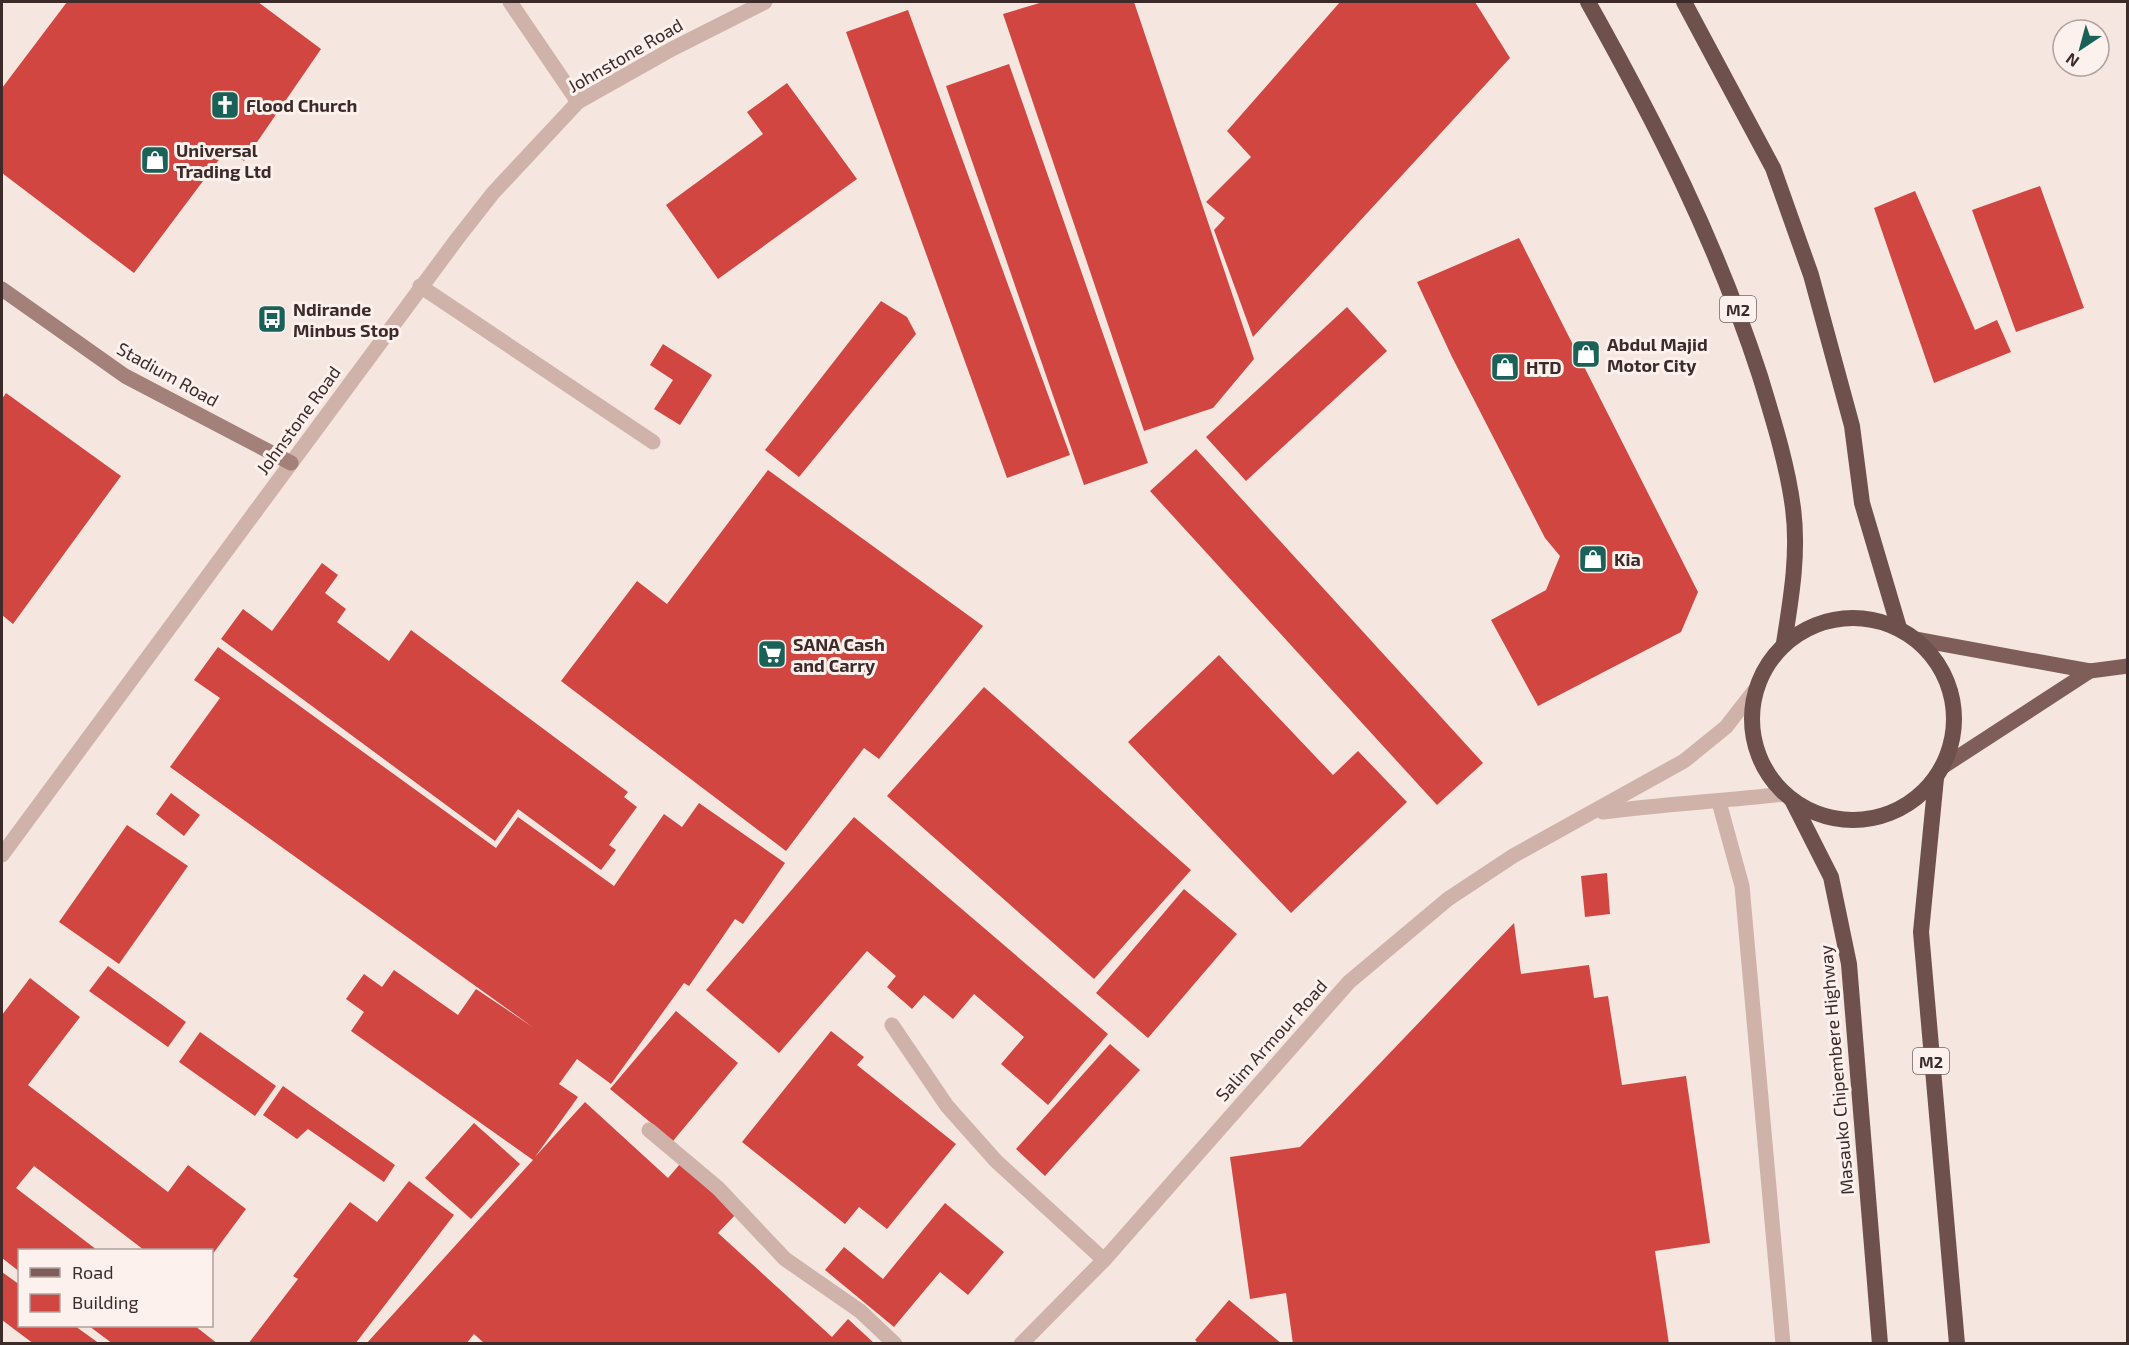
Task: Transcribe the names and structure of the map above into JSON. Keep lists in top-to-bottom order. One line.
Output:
{"streets":{"highway":["M2","Masauko Chipembere Highway"],"main road":["Stadium Road"],"street":["Johnstone Road","Salim Armour Road"]},"crossings":[["Johnstone Road","Stadium Road"],["M2","Salim Armour Road"],["M2","Masauko Chipembere Highway"],["Salim Armour Road","Masauko Chipembere Highway"]],"places":{"church":["Flood Church"],"shop":["Universal Trading Ltd","Abdul Majid Motor City","HTD","Kia"],"bus stop":["Ndirande Minbus Stop"],"supermarket":["SANA Cash and Carry"]},"legend":["Road","Building"],"north":"bottom left"}
